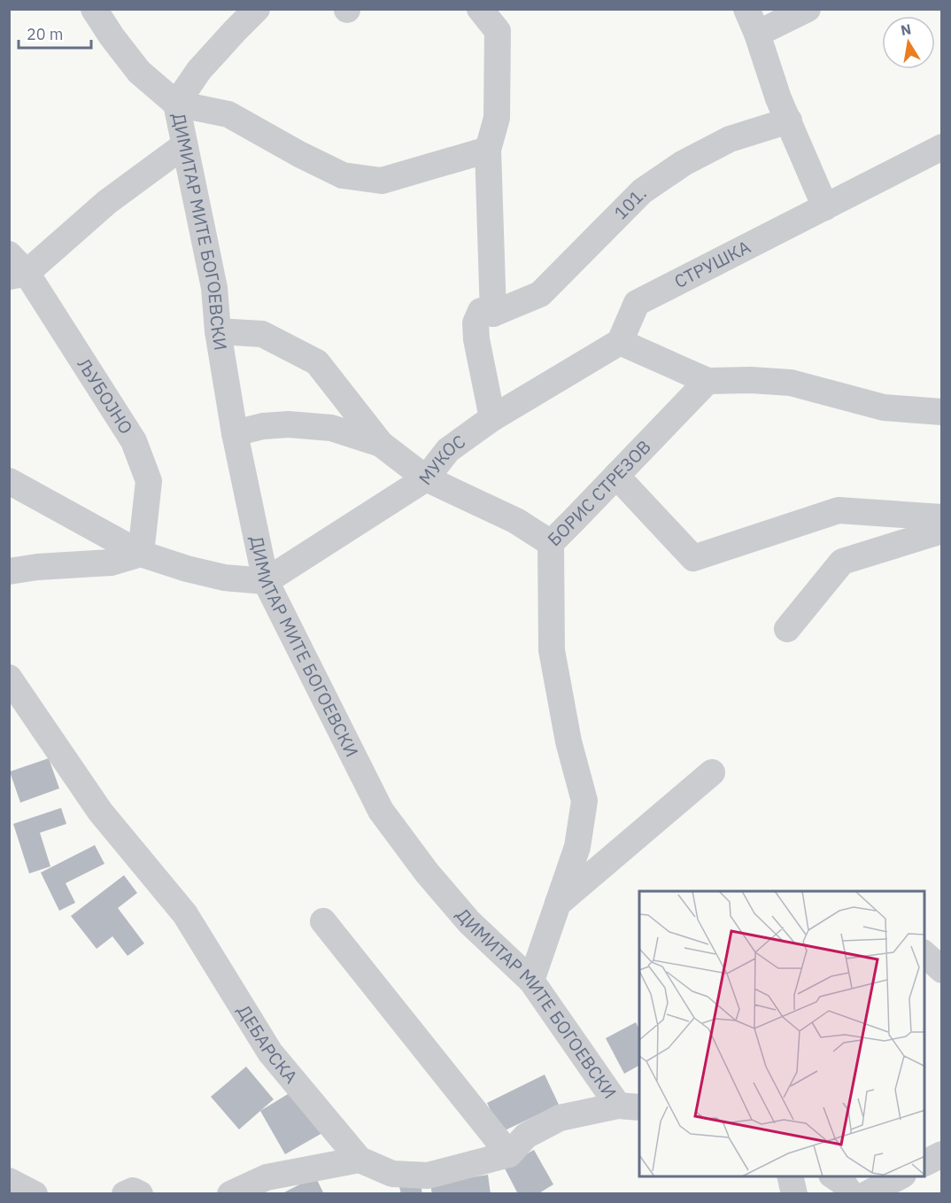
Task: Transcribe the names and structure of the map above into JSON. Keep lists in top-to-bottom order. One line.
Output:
{"streets":{"street":["101.","ДИМИТАР МИТЕ БОГОЕВСКИ","СТРУШКА","ЉУБОЈНО","МУКОС","БОРИС СТРЕЗОВ","ДЕБАРСКА"]},"crossings":[["101.","МУКОС"],["ДИМИТАР МИТЕ БОГОЕВСКИ","МУКОС"],["ДИМИТАР МИТЕ БОГОЕВСКИ","БОРИС СТРЕЗОВ"],["СТРУШКА","МУКОС"]],"scale_bar":"20 m","north":"top"}
